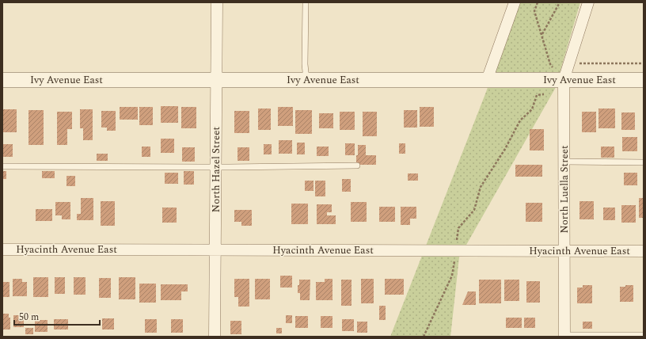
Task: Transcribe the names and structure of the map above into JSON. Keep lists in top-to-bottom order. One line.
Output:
{"streets":{"street":["Ivy Avenue East","North Hazel Street","North Luella Street","Hyacinth Avenue East"]},"crossings":[["Ivy Avenue East","North Hazel Street"],["Ivy Avenue East","North Luella Street"],["North Hazel Street","Hyacinth Avenue East"],["North Luella Street","Hyacinth Avenue East"]],"scale_bar":"50 m"}
